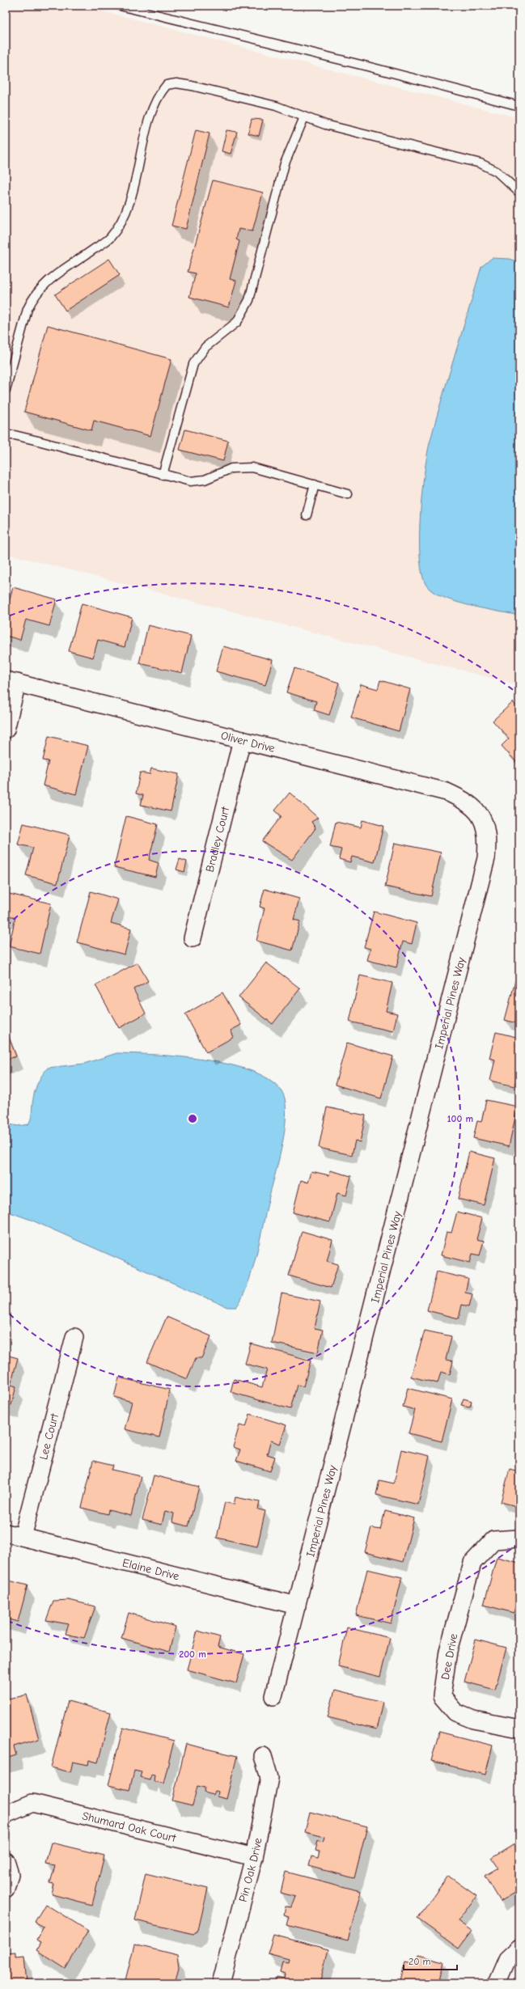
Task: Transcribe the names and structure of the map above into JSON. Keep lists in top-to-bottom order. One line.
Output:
{"streets":{"street":["Oliver Drive","Bradley Court","Imperial Pines Way","Lee Court","Elaine Drive","Dee Drive","Shumard Oak Court","Pin Oak Drive"]},"crossings":[["Oliver Drive","Bradley Court"],["Oliver Drive","Imperial Pines Way"],["Imperial Pines Way","Elaine Drive"],["Lee Court","Elaine Drive"],["Shumard Oak Court","Pin Oak Drive"]],"scale_bar":"20 m","rings":["100 m","200 m"]}
